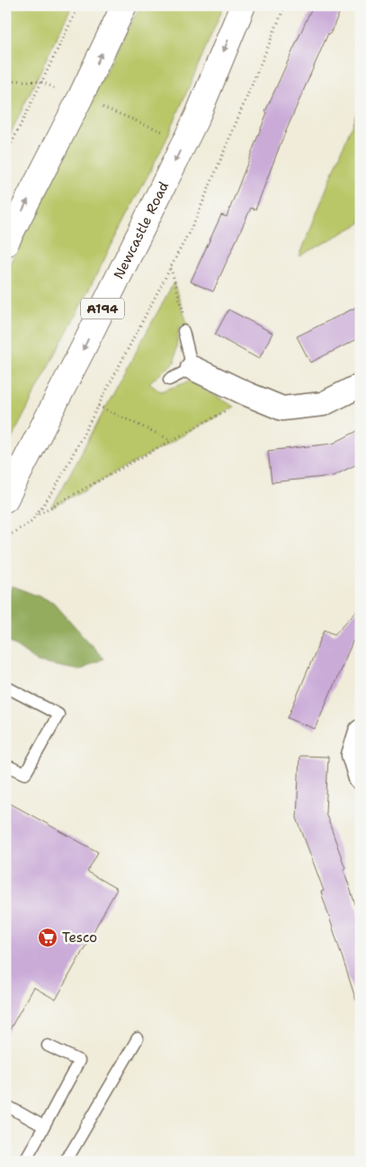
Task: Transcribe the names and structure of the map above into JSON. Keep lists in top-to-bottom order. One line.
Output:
{"streets":{"main road":["Newcastle Road","A194"]},"places":{"supermarket":["Tesco"]}}
